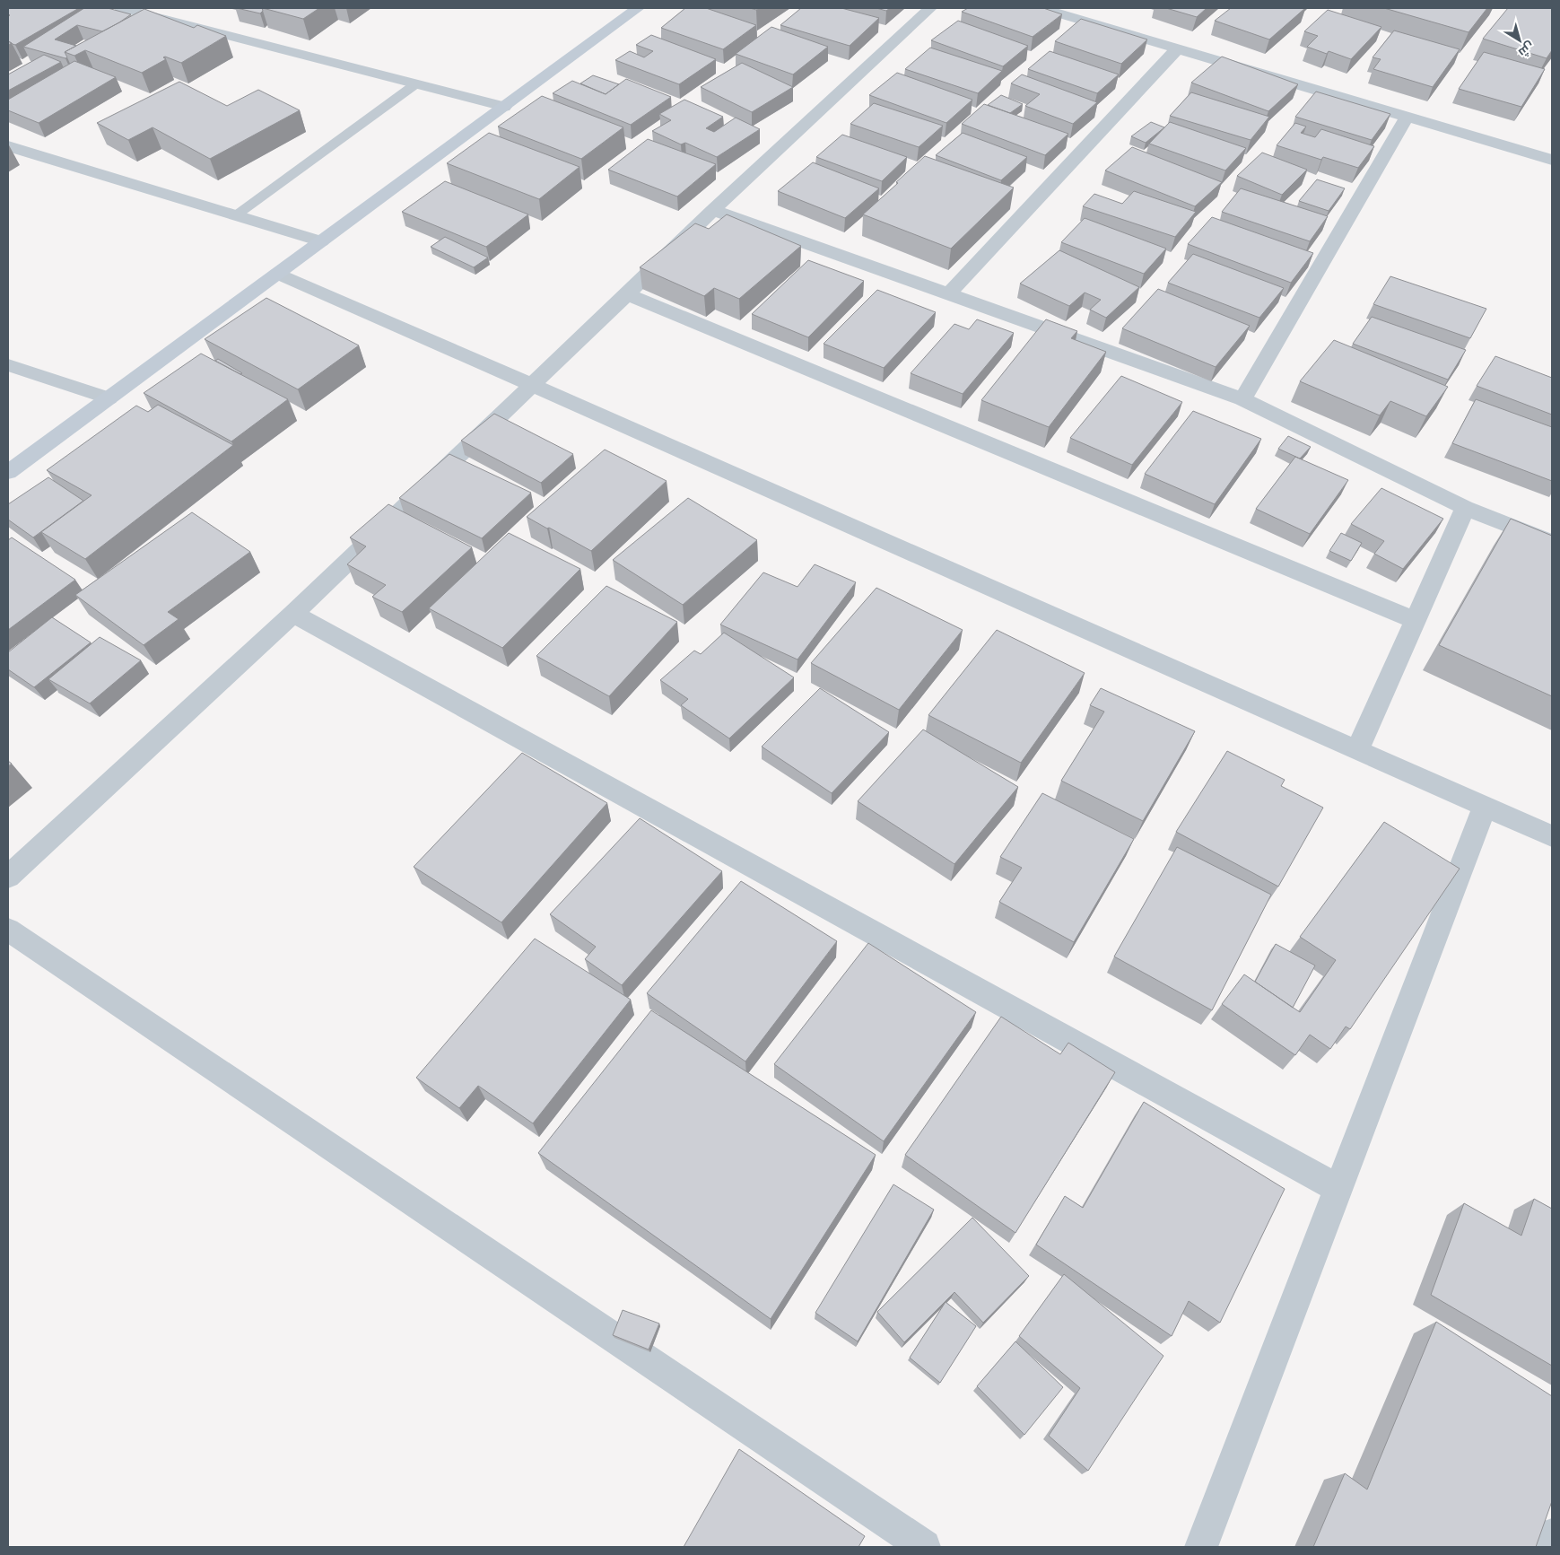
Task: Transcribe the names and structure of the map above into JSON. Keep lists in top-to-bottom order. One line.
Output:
{"north":"bottom right"}
